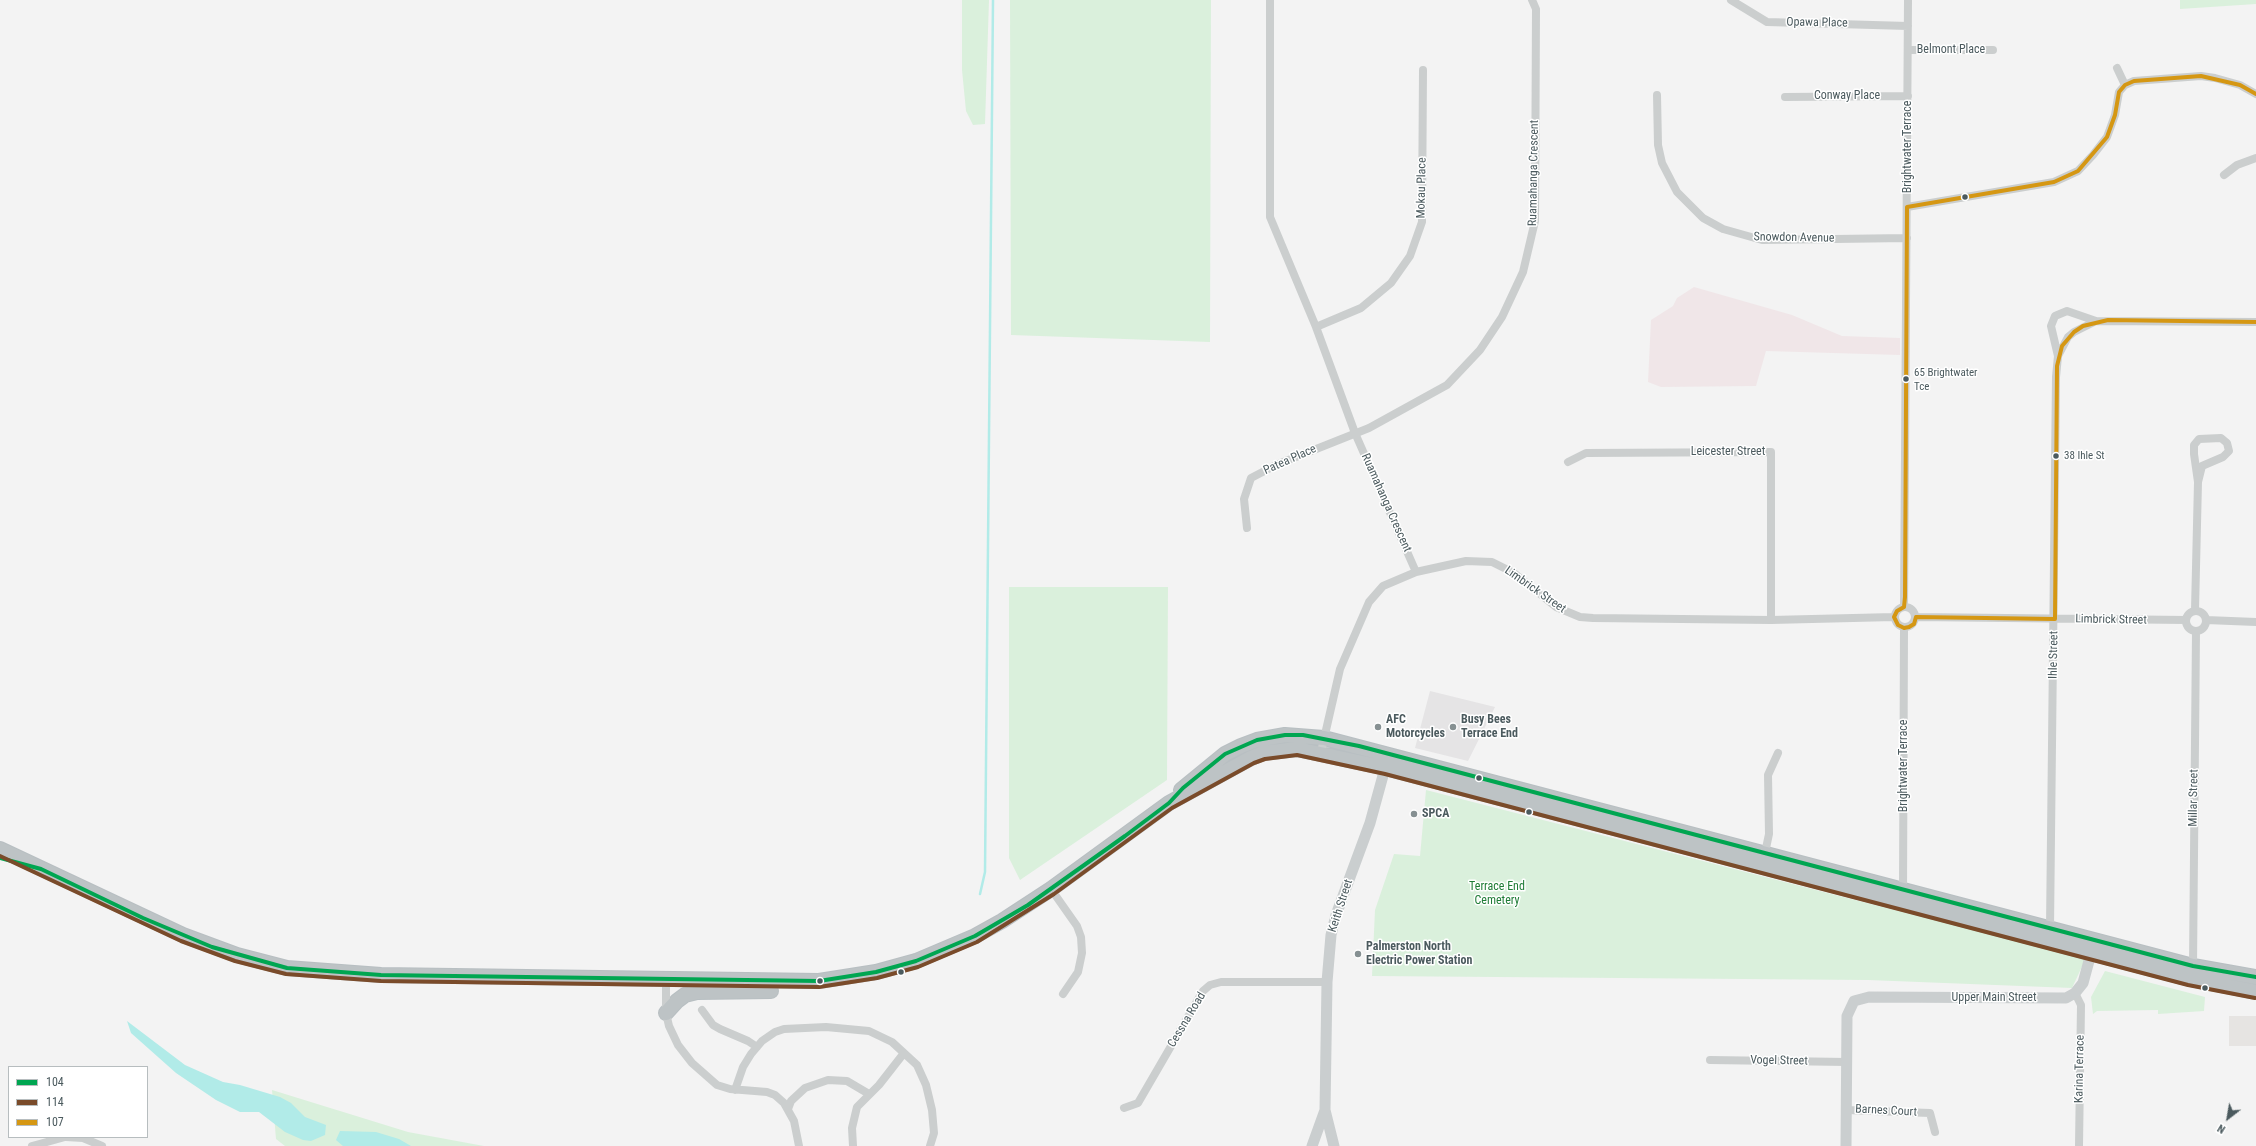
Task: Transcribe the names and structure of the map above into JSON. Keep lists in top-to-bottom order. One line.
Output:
{"streets":{"main road":["Keith Street","Upper Main Street"],"street":["Opawa Place","Belmont Place","Conway Place","Brightwater Terrace","Ruamahanga Crescent","Mokau Place","Snowdon Avenue","Leicester Street","Patea Place","Limbrick Street","Ihle Street","Millar Street","Cessna Road","Vogel Street","Karina Terrace","Barnes Court"]},"crossings":[["Opawa Place","Brightwater Terrace"],["Belmont Place","Brightwater Terrace"],["Conway Place","Brightwater Terrace"],["Brightwater Terrace","Snowdon Avenue"],["Brightwater Terrace","Limbrick Street"],["Ruamahanga Crescent","Mokau Place"],["Ruamahanga Crescent","Patea Place"],["Ruamahanga Crescent","Limbrick Street"],["Leicester Street","Limbrick Street"],["Limbrick Street","Ihle Street"],["Limbrick Street","Millar Street"],["Keith Street","Cessna Road"],["Upper Main Street","Vogel Street"],["Upper Main Street","Karina Terrace"]],"parks":["Terrace End Cemetery"],"places":["65 Brightwater Tce","38 Ihle St","AFC Motorcycles","Busy Bees Terrace End","SPCA","Palmerston North Electric Power Station"],"lines":["transit line 107","transit line 104","transit line 114"],"legend":["104","114","107"],"north":"bottom left"}
